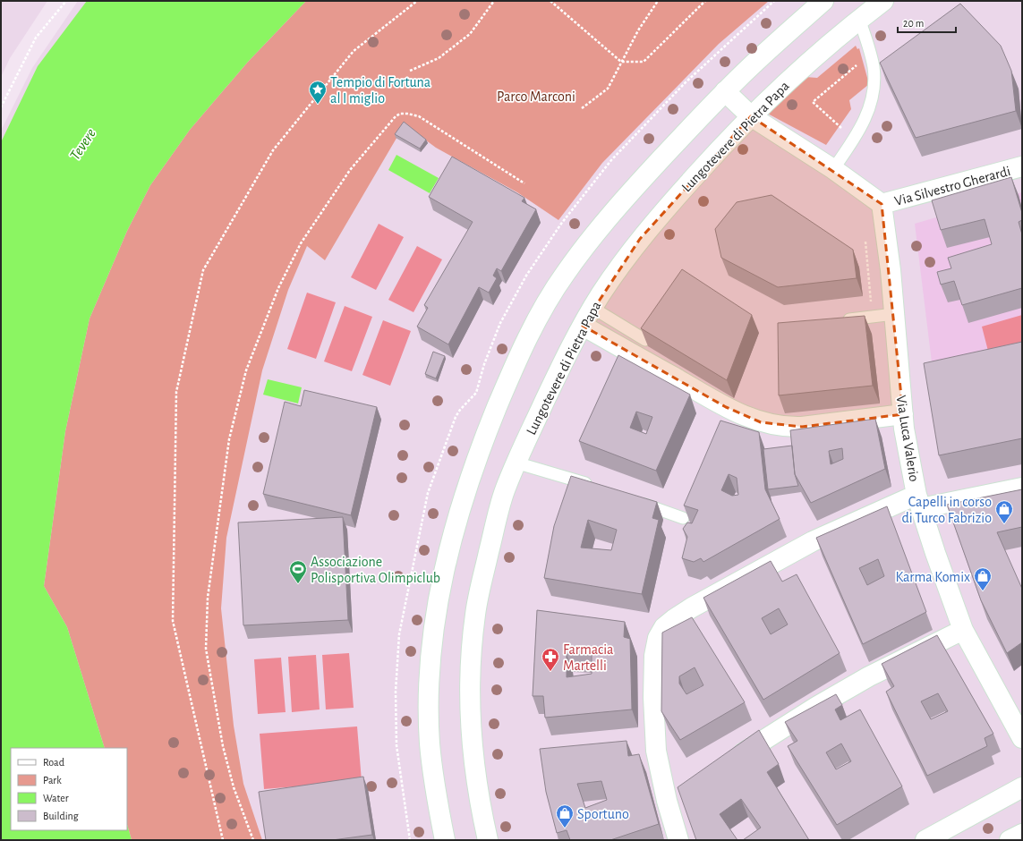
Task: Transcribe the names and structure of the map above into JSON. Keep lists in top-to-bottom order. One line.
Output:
{"streets":{"street":["Lungotevere di Pietra Papa","Via Silvestro Gherardi","Via Luca Valerio"]},"crossings":[["Via Silvestro Gherardi","Via Luca Valerio"]],"water":["Tevere"],"parks":["Parco Marconi"],"places":{"place":["Tempio di Fortuna al I miglio"],"shop":["Capelli in corso di Turco Fabrizio","Karma Komix","Sportuno"],"sports":["Associazione Polisportiva Olimpiclub"],"pharmacy":["Farmacia Martelli"]},"legend":["Road","Park","Water","Building"],"scale_bar":"20 m"}
